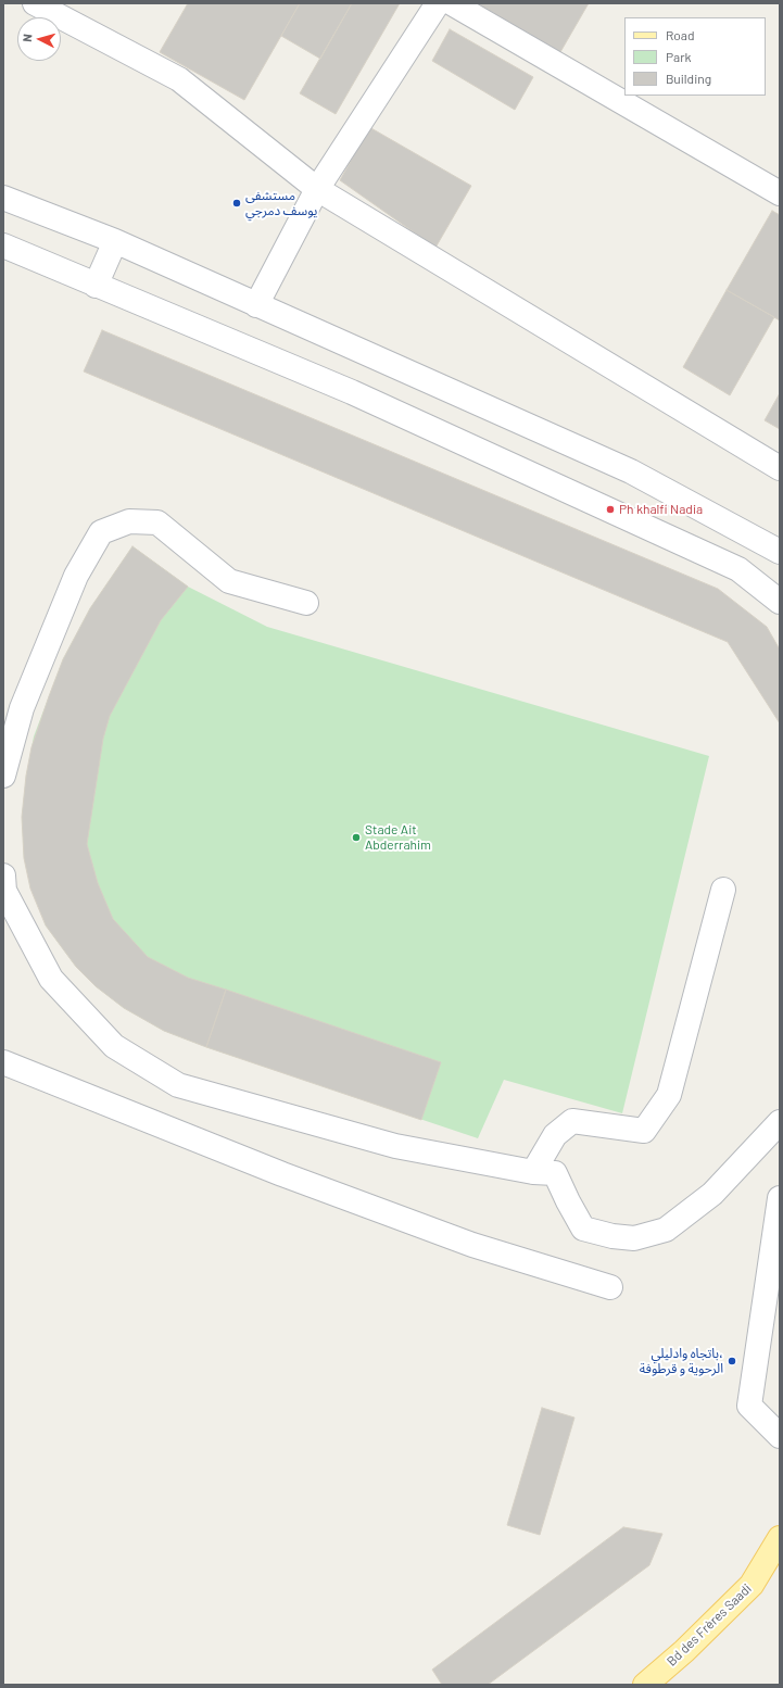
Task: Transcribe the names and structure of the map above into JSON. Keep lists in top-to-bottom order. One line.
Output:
{"streets":{"main road":["Bd des Frères Saadi"]},"places":["مستشفى يوسف دمرجي","Ph khalfi Nadia","Stade Ait Abderrahim","باتجاه وادليلي، الرحوية و قرطوفة"],"legend":["Road","Park","Building"],"north":"left"}
